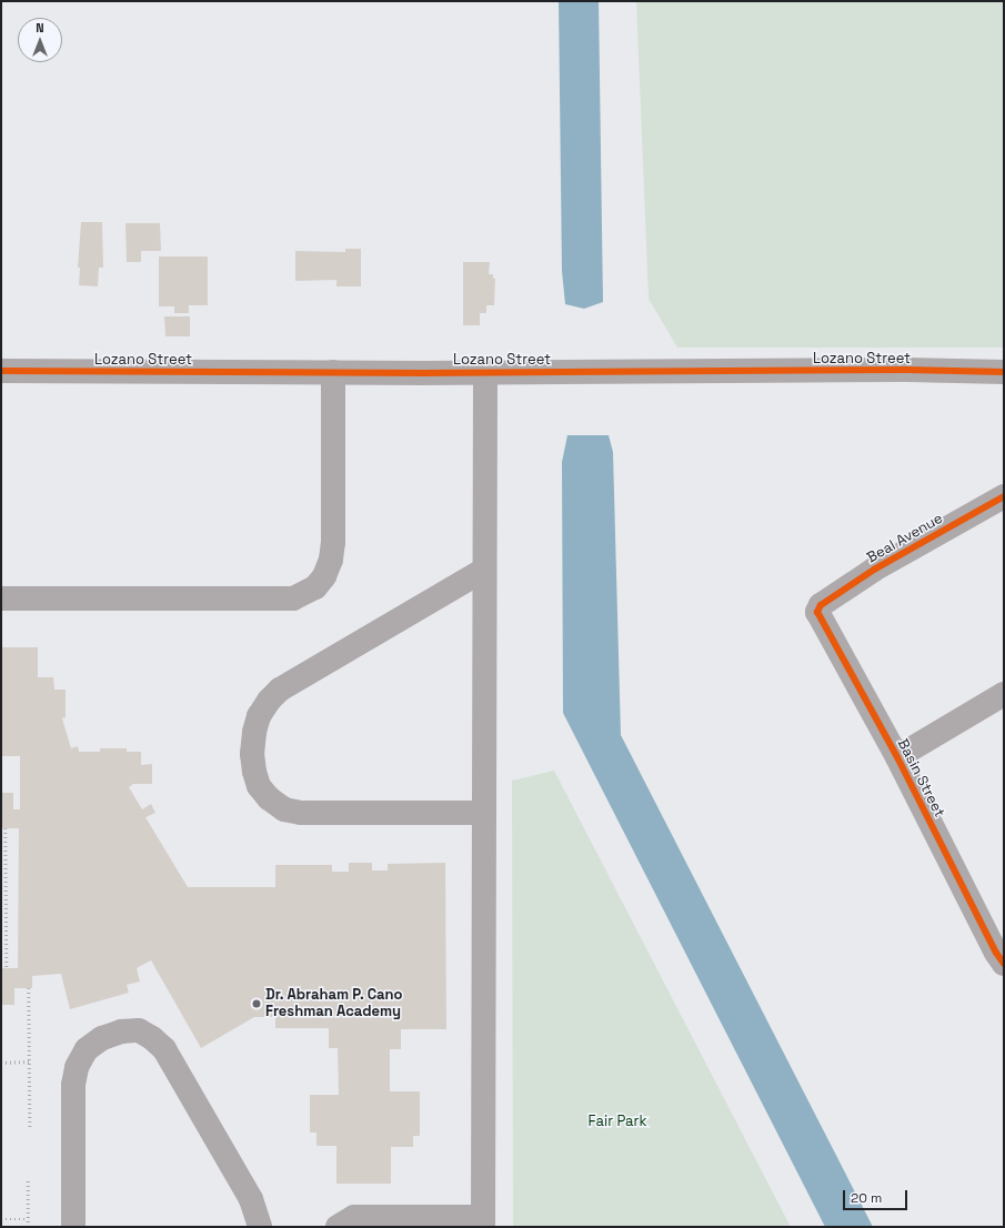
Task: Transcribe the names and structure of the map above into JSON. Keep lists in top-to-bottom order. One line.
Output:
{"streets":{"street":["Lozano Street","Beal Avenue","Basin Street"]},"crossings":[["Beal Avenue","Basin Street"]],"parks":["Fair Park"],"places":["Dr. Abraham P. Cano Freshman Academy"],"scale_bar":"20 m","north":"top"}
